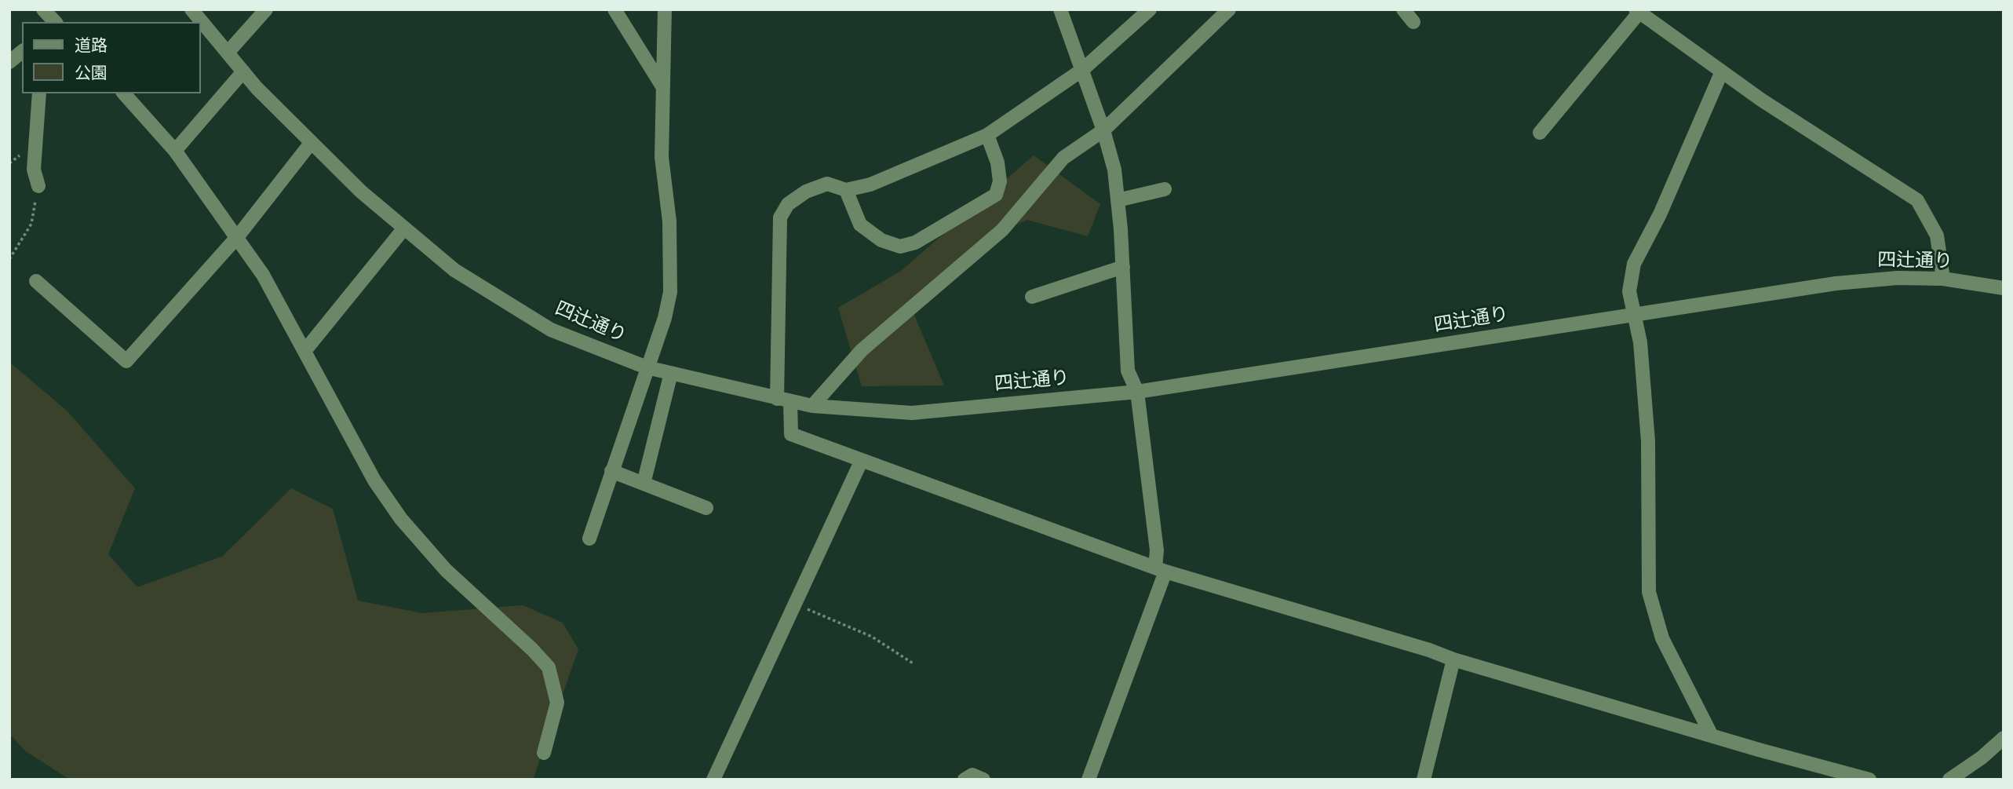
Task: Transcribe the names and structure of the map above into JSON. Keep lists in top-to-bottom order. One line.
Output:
{"streets":{"street":["四辻通り"]},"legend":["道路","公園"]}
